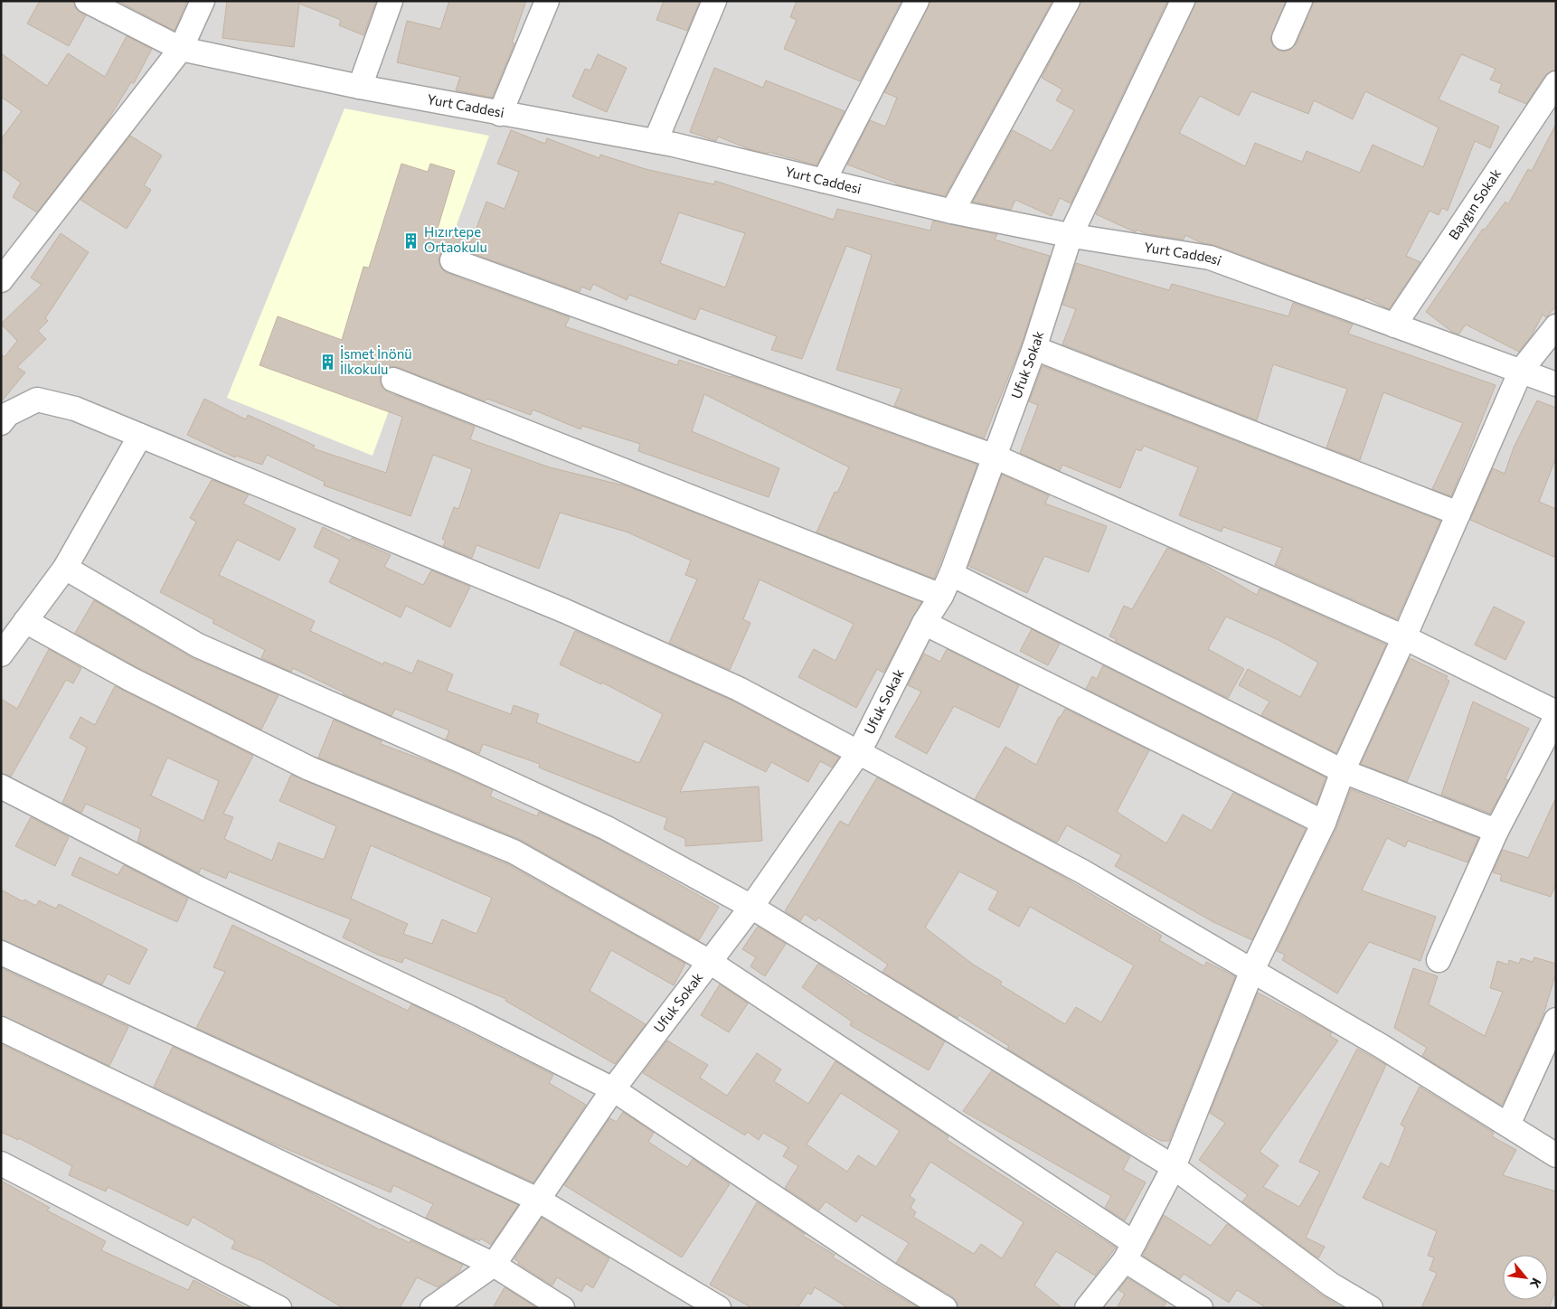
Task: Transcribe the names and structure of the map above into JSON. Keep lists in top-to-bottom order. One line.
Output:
{"streets":{"street":["Yurt Caddesi","Baygın Sokak","Ufuk Sokak"]},"crossings":[["Yurt Caddesi","Baygın Sokak"],["Yurt Caddesi","Ufuk Sokak"]],"places":{"building":["Hızırtepe Ortaokulu","İsmet İnönü İlkokulu"]},"north":"bottom right"}
